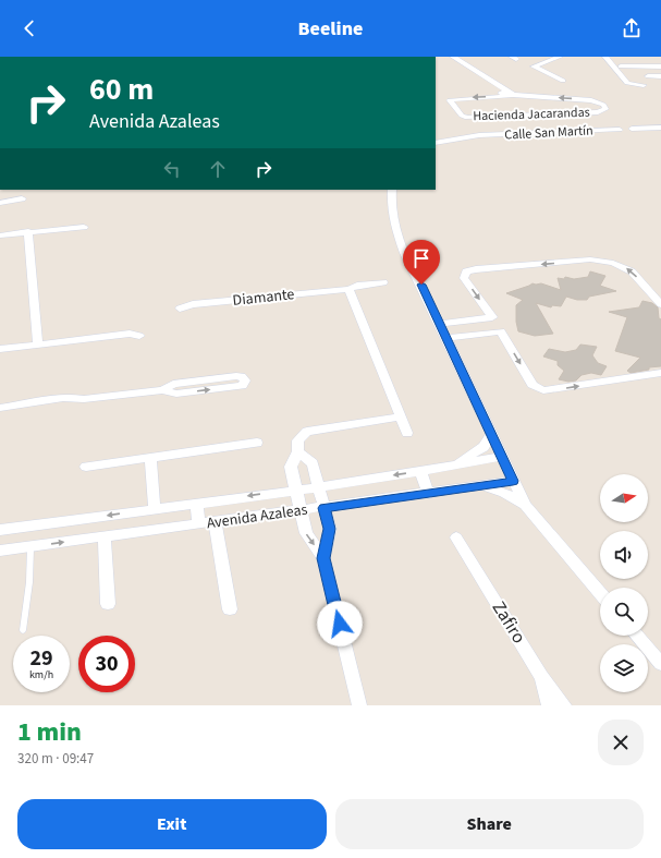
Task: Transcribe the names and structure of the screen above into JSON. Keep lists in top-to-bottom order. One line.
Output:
{"streets":{"street":["Hacienda Jacarandas","Calle San Martín","Diamante","Avenida Azaleas","Zafiro"]},"north":"right","page":{"header":"Beeline","turn":["60 m","Avenida Azaleas"],"speed":"29 km/h","limit":"30","heading":["1 min","320 m · 09:47"],"buttons":["Exit","Share"]}}
